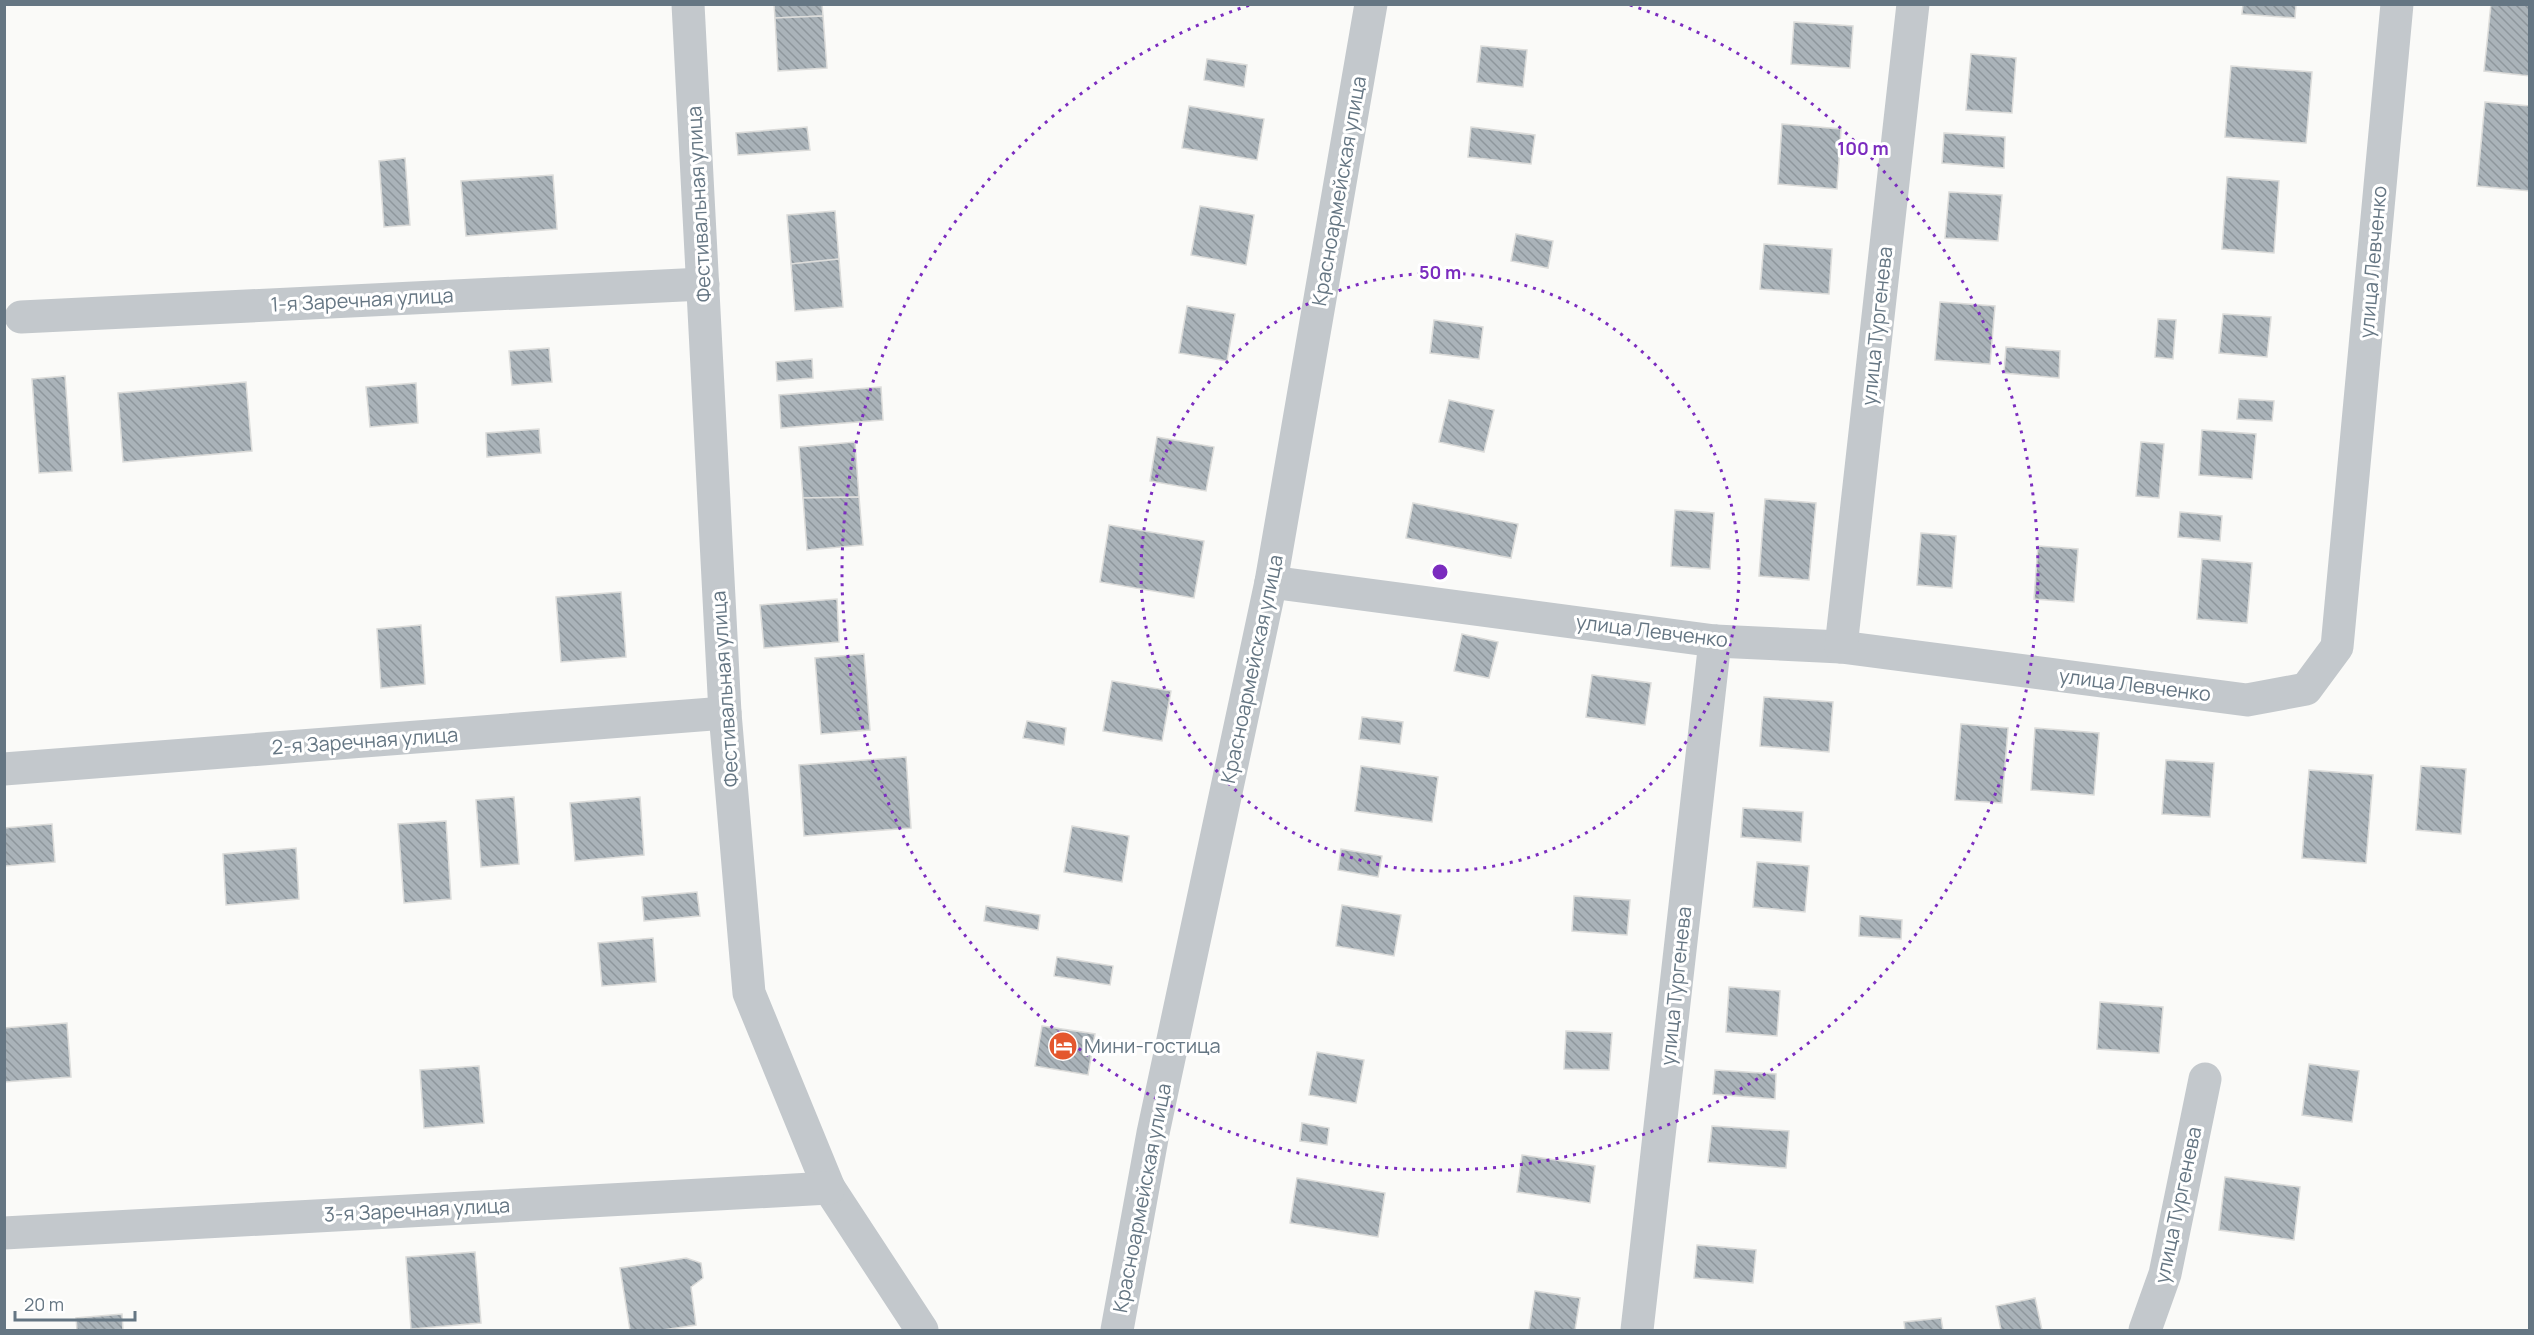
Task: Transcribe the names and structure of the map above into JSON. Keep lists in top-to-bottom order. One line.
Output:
{"streets":{"street":["Красноармейская улица","Фестивальная улица","улица Левченко","1-я Заречная улица","улица Тургенева","2-я Заречная улица","3-я Заречная улица"]},"crossings":[["Красноармейская улица","улица Левченко"],["Фестивальная улица","1-я Заречная улица"],["Фестивальная улица","2-я Заречная улица"],["Фестивальная улица","3-я Заречная улица"],["улица Левченко","улица Тургенева"]],"places":{"hotel":["Мини-гостица"]},"scale_bar":"20 m","rings":["100 m","50 m"]}
